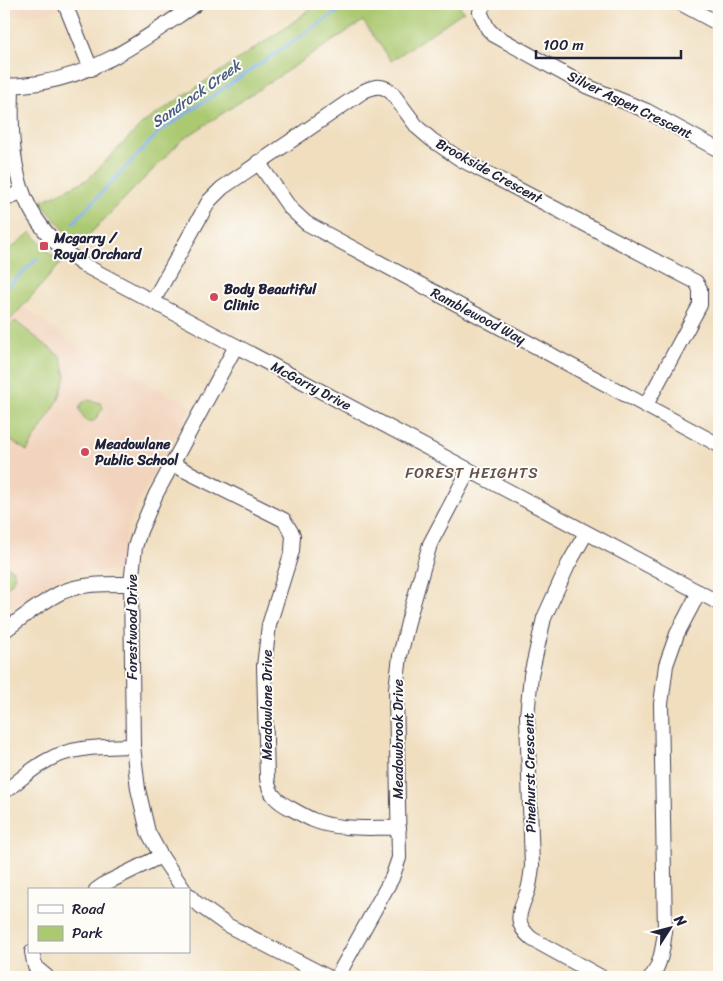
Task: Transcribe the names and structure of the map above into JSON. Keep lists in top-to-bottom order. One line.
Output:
{"streets":{"street":["Silver Aspen Crescent","Brookside Crescent","Ramblewood Way","McGarry Drive","Forestwood Drive","Meadowlane Drive","Meadowbrook Drive","Pinehurst Crescent"]},"crossings":[["Brookside Crescent","Ramblewood Way"],["Brookside Crescent","McGarry Drive"],["McGarry Drive","Forestwood Drive"],["McGarry Drive","Meadowbrook Drive"],["McGarry Drive","Pinehurst Crescent"],["Forestwood Drive","Meadowlane Drive"],["Meadowlane Drive","Meadowbrook Drive"]],"districts":["FOREST HEIGHTS"],"water":["Sandrock Creek"],"places":{"transit":["Mcgarry / Royal Orchard"],"other":["Body Beautiful Clinic","Meadowlane Public School"]},"legend":["Road","Park"],"scale_bar":"100 m","north":"top right"}
